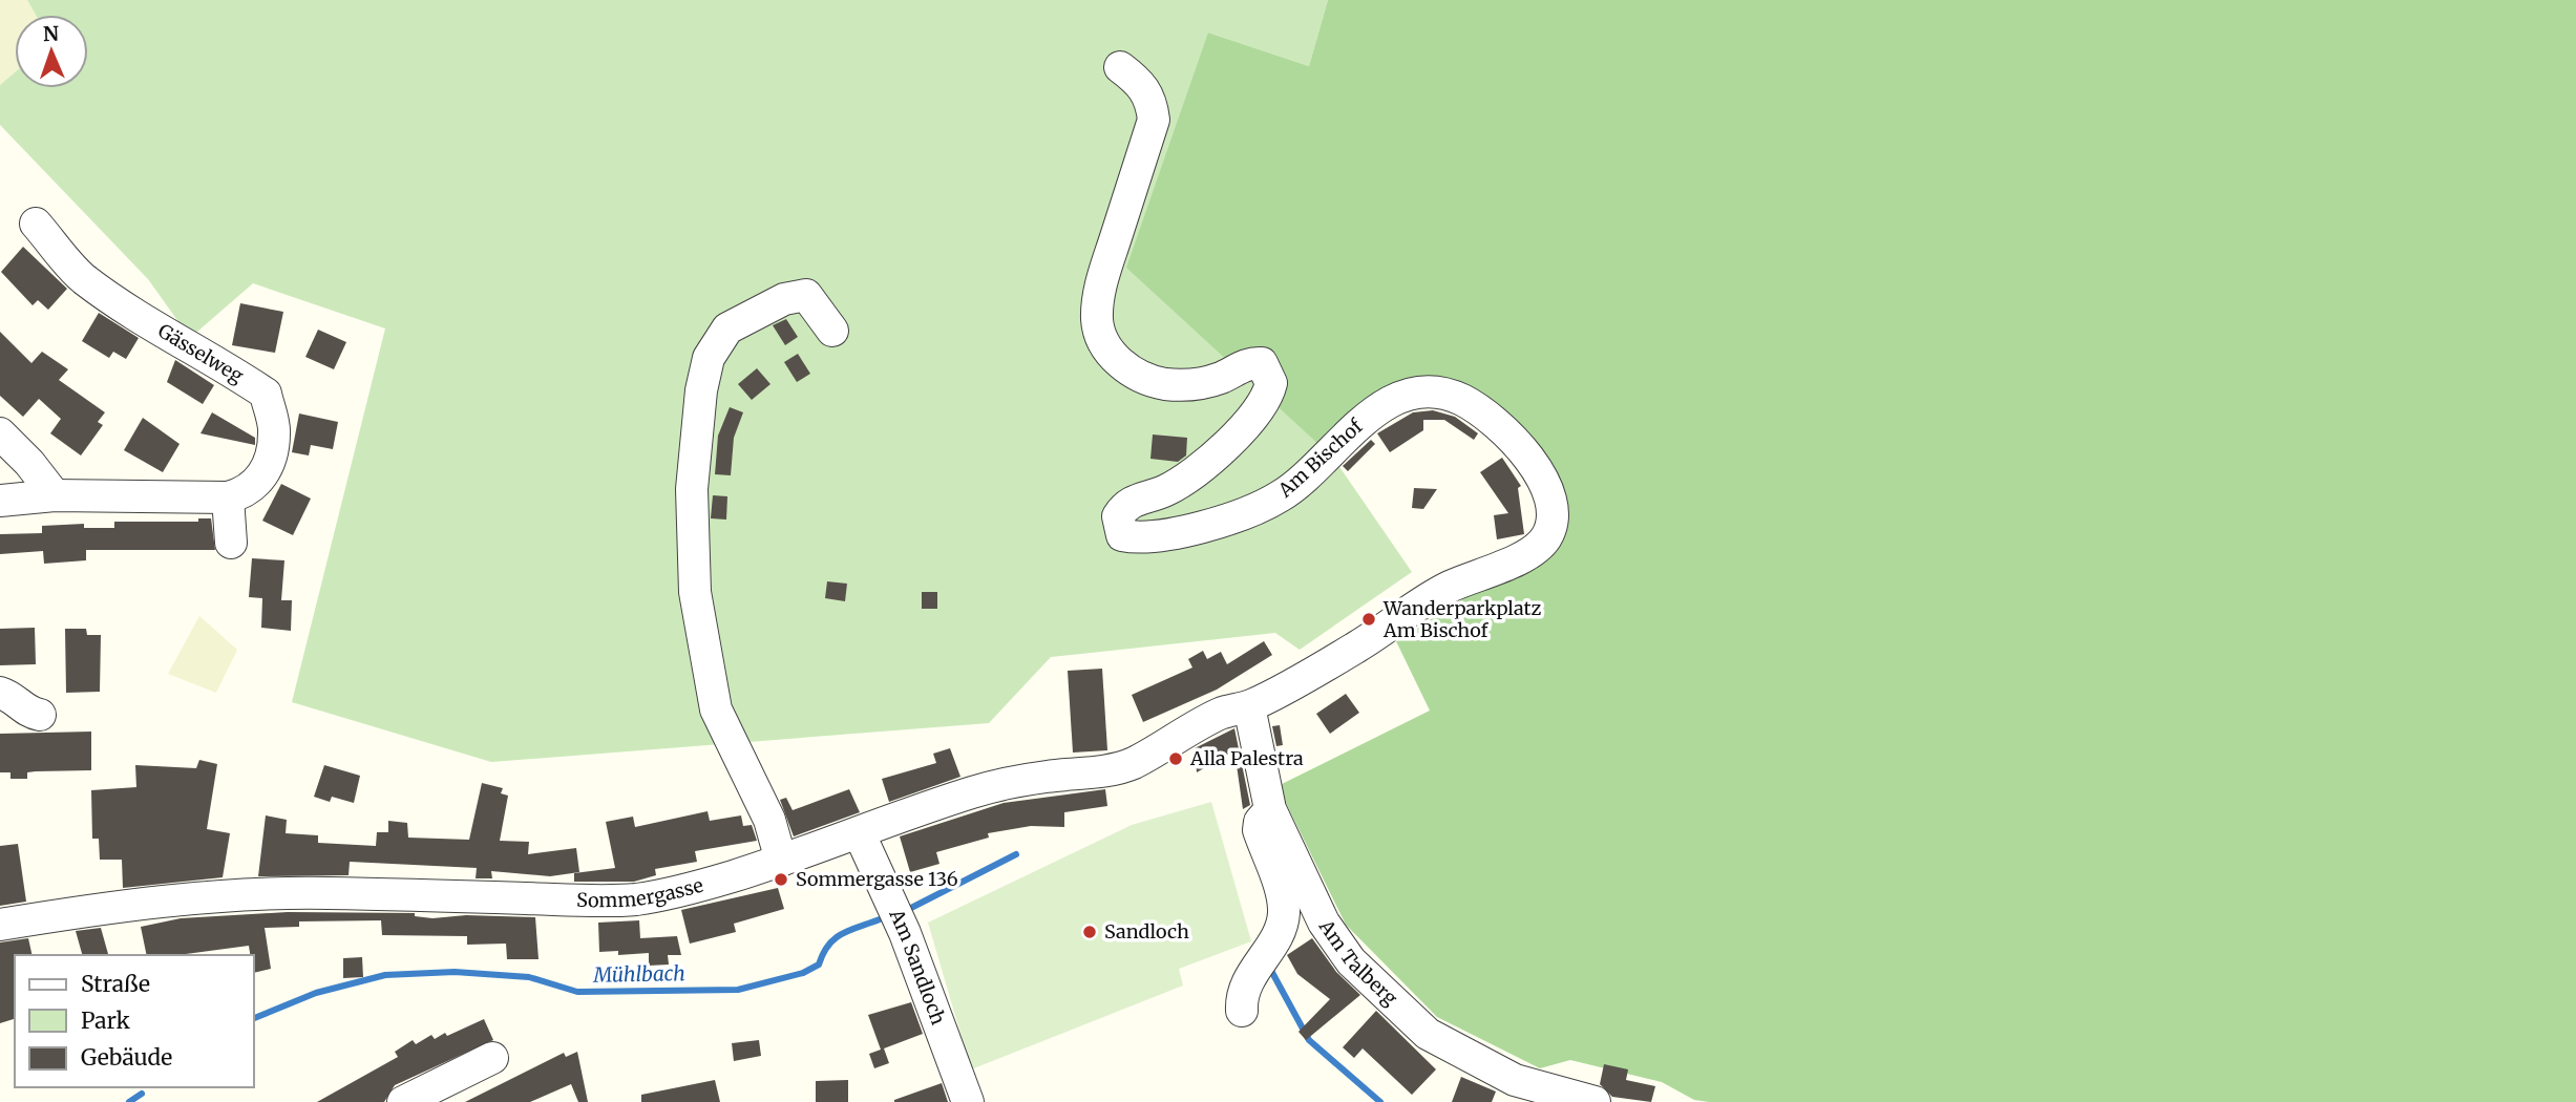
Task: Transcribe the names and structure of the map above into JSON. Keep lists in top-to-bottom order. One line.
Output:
{"streets":{"street":["Gässelweg","Am Bischof","Sommergasse","Am Talberg","Am Sandloch"]},"crossings":[["Am Bischof","Sommergasse"],["Am Bischof","Am Talberg"],["Sommergasse","Am Talberg"],["Sommergasse","Am Sandloch"]],"water":["Mühlbach"],"places":["Wanderparkplatz Am Bischof","Alla Palestra","Sommergasse 136","Sandloch"],"legend":["Straße","Park","Gebäude"],"north":"top"}
